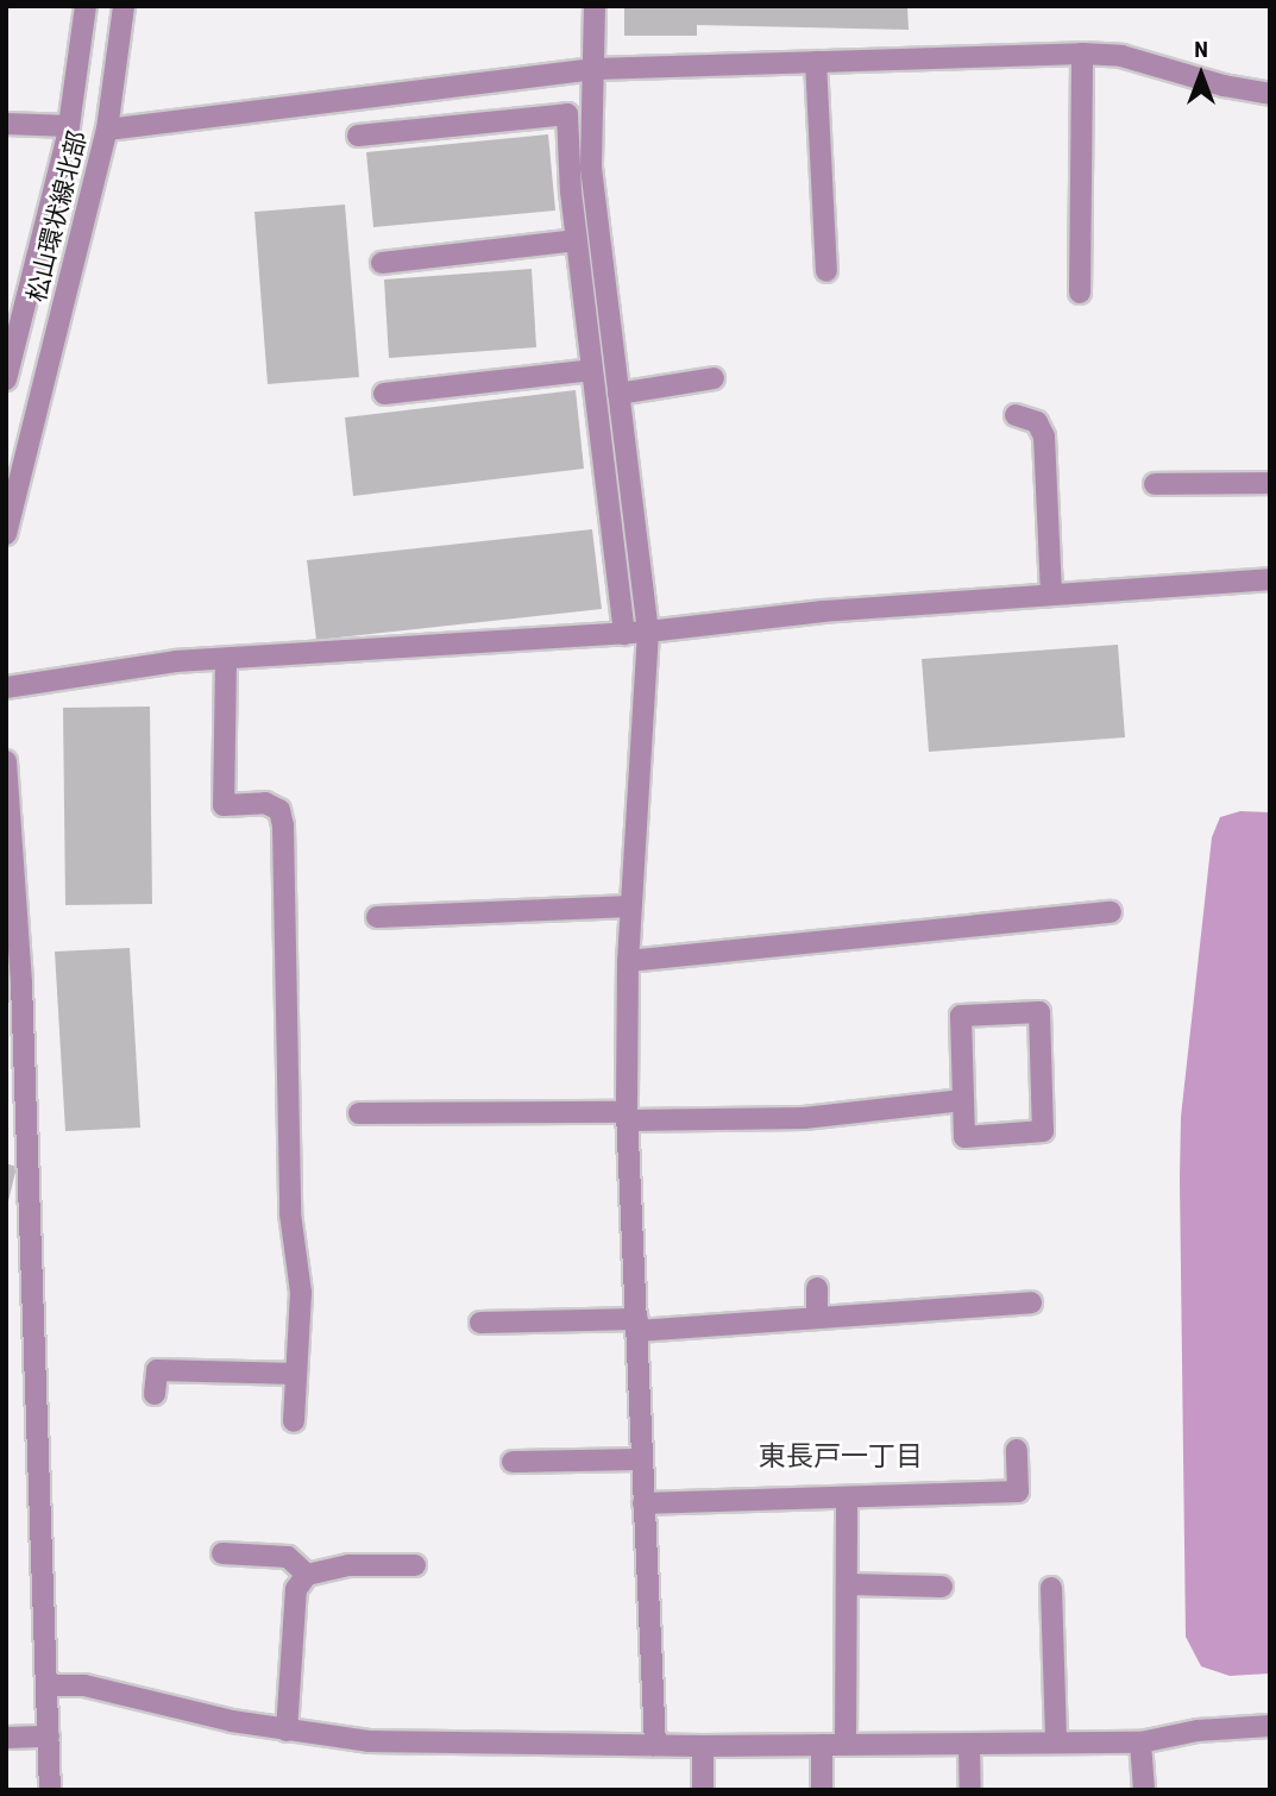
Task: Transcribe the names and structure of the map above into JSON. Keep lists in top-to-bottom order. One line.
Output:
{"streets":{"street":["松山環状線北部"]},"districts":["東長戸一丁目"],"north":"top"}
